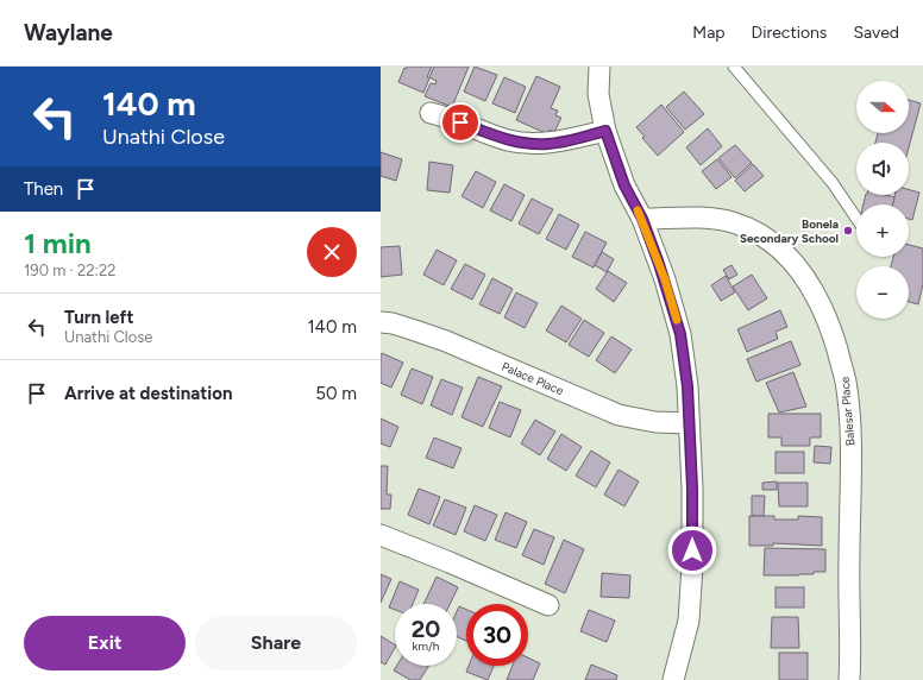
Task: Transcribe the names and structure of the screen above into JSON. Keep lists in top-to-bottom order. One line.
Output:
{"streets":{"street":["Palace Place","Balesar Place"]},"places":["Bonela Secondary School"],"north":"right","page":{"header":"Waylane","nav":["Map","Directions","Saved"],"turn":["140 m","Unathi Close"],"map_buttons":["+","−"],"then":"Then","heading":["1 min","190 m · 22:22"],"list":[{"name":"Turn left","note":"Unathi Close","value":"140 m"},{"name":"Arrive at destination","value":"50 m"}],"speed":"20 km/h","limit":"30","buttons":["Exit","Share"]}}
